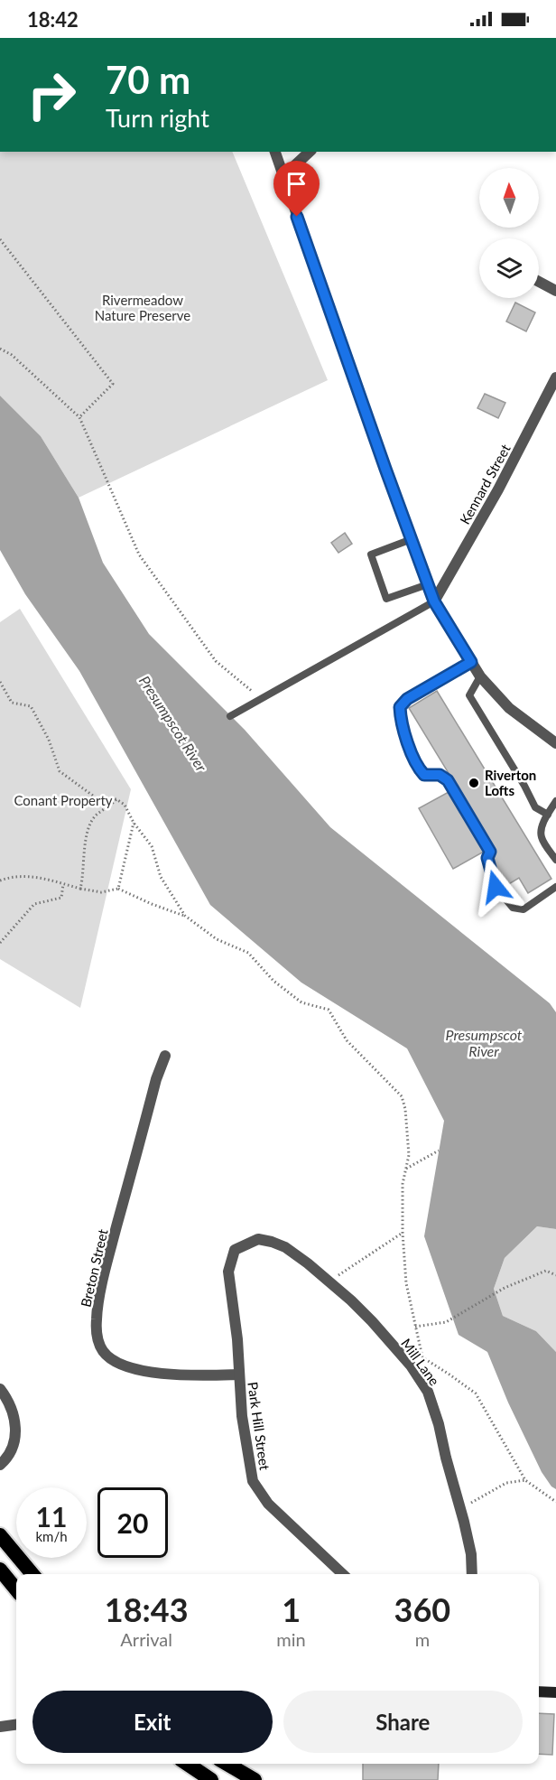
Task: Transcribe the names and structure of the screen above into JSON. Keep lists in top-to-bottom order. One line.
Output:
{"streets":{"street":["Kennard Street","Breton Street","Mill Lane","Park Hill Street"]},"crossings":[["Breton Street","Park Hill Street"],["Mill Lane","Park Hill Street"]],"water":["Presumpscot River"],"parks":["Rivermeadow Nature Preserve","Conant Property"],"places":["Riverton Lofts"],"north":"top","page":{"status":"18:42","turn":["70 m","Turn right"],"speed":"11 km/h","limit":"20","eta":["18:43","Arrival","1","min","360","m"],"buttons":["Exit","Share"]}}
